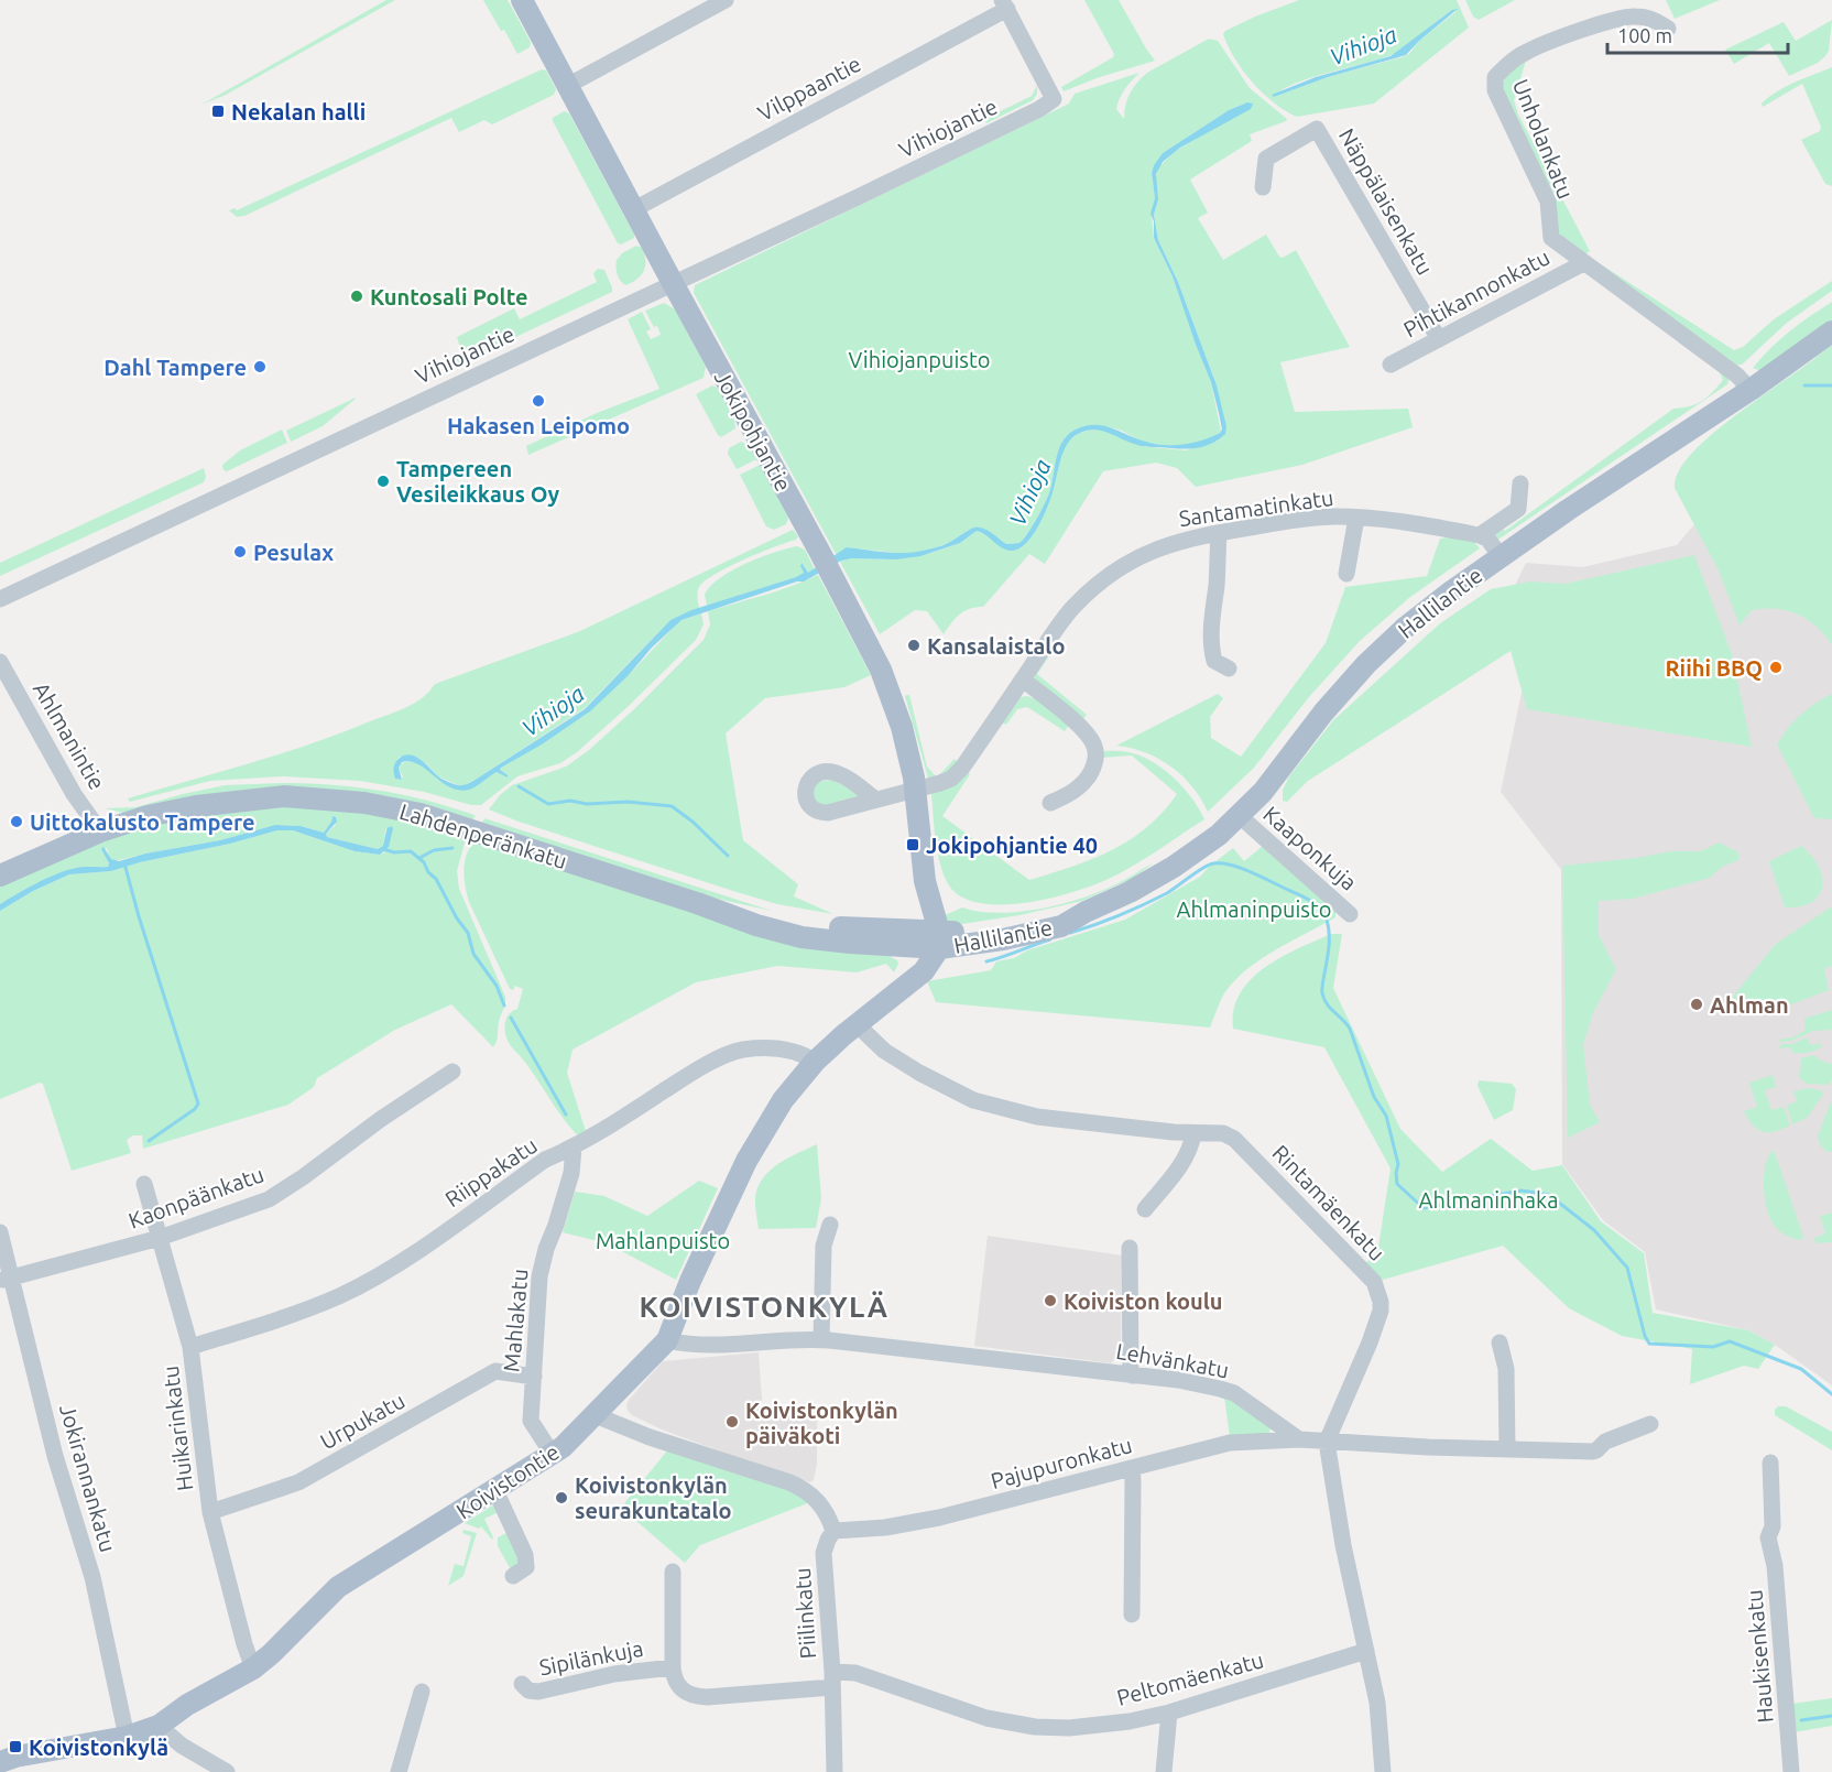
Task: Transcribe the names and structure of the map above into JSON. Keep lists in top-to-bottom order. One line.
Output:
{"streets":{"main road":["Jokipohjantie","Hallilantie","Lahdenperänkatu","Koivistontie"],"street":["Vilppaantie","Vihiojantie","Unholankatu","Näppälaisenkatu","Pihtikannonkatu","Santamatinkatu","Ahlmanintie","Kaaponkuja","Riippakatu","Kaonpäänkatu","Rintamäenkatu","Mahlakatu","Lehvänkatu","Urpukatu","Huikarinkatu","Pajupuronkatu","Jokirannankatu","Piilinkatu","Haukisenkatu","Sipilänkuja","Peltomäenkatu"]},"crossings":[["Vilppaantie","Vihiojantie"],["Vilppaantie","Jokipohjantie"],["Vihiojantie","Jokipohjantie"],["Unholankatu","Pihtikannonkatu"],["Unholankatu","Hallilantie"],["Näppälaisenkatu","Pihtikannonkatu"],["Jokipohjantie","Santamatinkatu"],["Jokipohjantie","Hallilantie"],["Jokipohjantie","Lahdenperänkatu"],["Jokipohjantie","Koivistontie"],["Hallilantie","Lahdenperänkatu"],["Hallilantie","Kaaponkuja"],["Hallilantie","Koivistontie"],["Ahlmanintie","Lahdenperänkatu"],["Lahdenperänkatu","Koivistontie"],["Riippakatu","Mahlakatu"],["Riippakatu","Huikarinkatu"],["Riippakatu","Koivistontie"],["Kaonpäänkatu","Huikarinkatu"],["Kaonpäänkatu","Jokirannankatu"],["Rintamäenkatu","Koivistontie"],["Mahlakatu","Urpukatu"],["Mahlakatu","Koivistontie"],["Lehvänkatu","Pajupuronkatu"],["Lehvänkatu","Koivistontie"],["Urpukatu","Huikarinkatu"],["Huikarinkatu","Koivistontie"],["Pajupuronkatu","Piilinkatu"],["Jokirannankatu","Koivistontie"],["Piilinkatu","Peltomäenkatu"],["Sipilänkuja","Peltomäenkatu"]],"districts":["KOIVISTONKYLÄ"],"water":["Vihioja"],"parks":["Vihiojanpuisto","Ahlmaninpuisto","Ahlmaninhaka","Mahlanpuisto"],"places":{"transit":["Nekalan halli","Jokipohjantie 40","Koivistonkylä"],"other":["Kuntosali Polte","Dahl Tampere","Hakasen Leipomo","Tampereen Vesileikkaus Oy","Pesulax","Kansalaistalo","Riihi BBQ","Uittokalusto Tampere","Ahlman","Koiviston koulu","Koivistonkylän päiväkoti","Koivistonkylän seurakuntatalo"]},"scale_bar":"100 m"}
